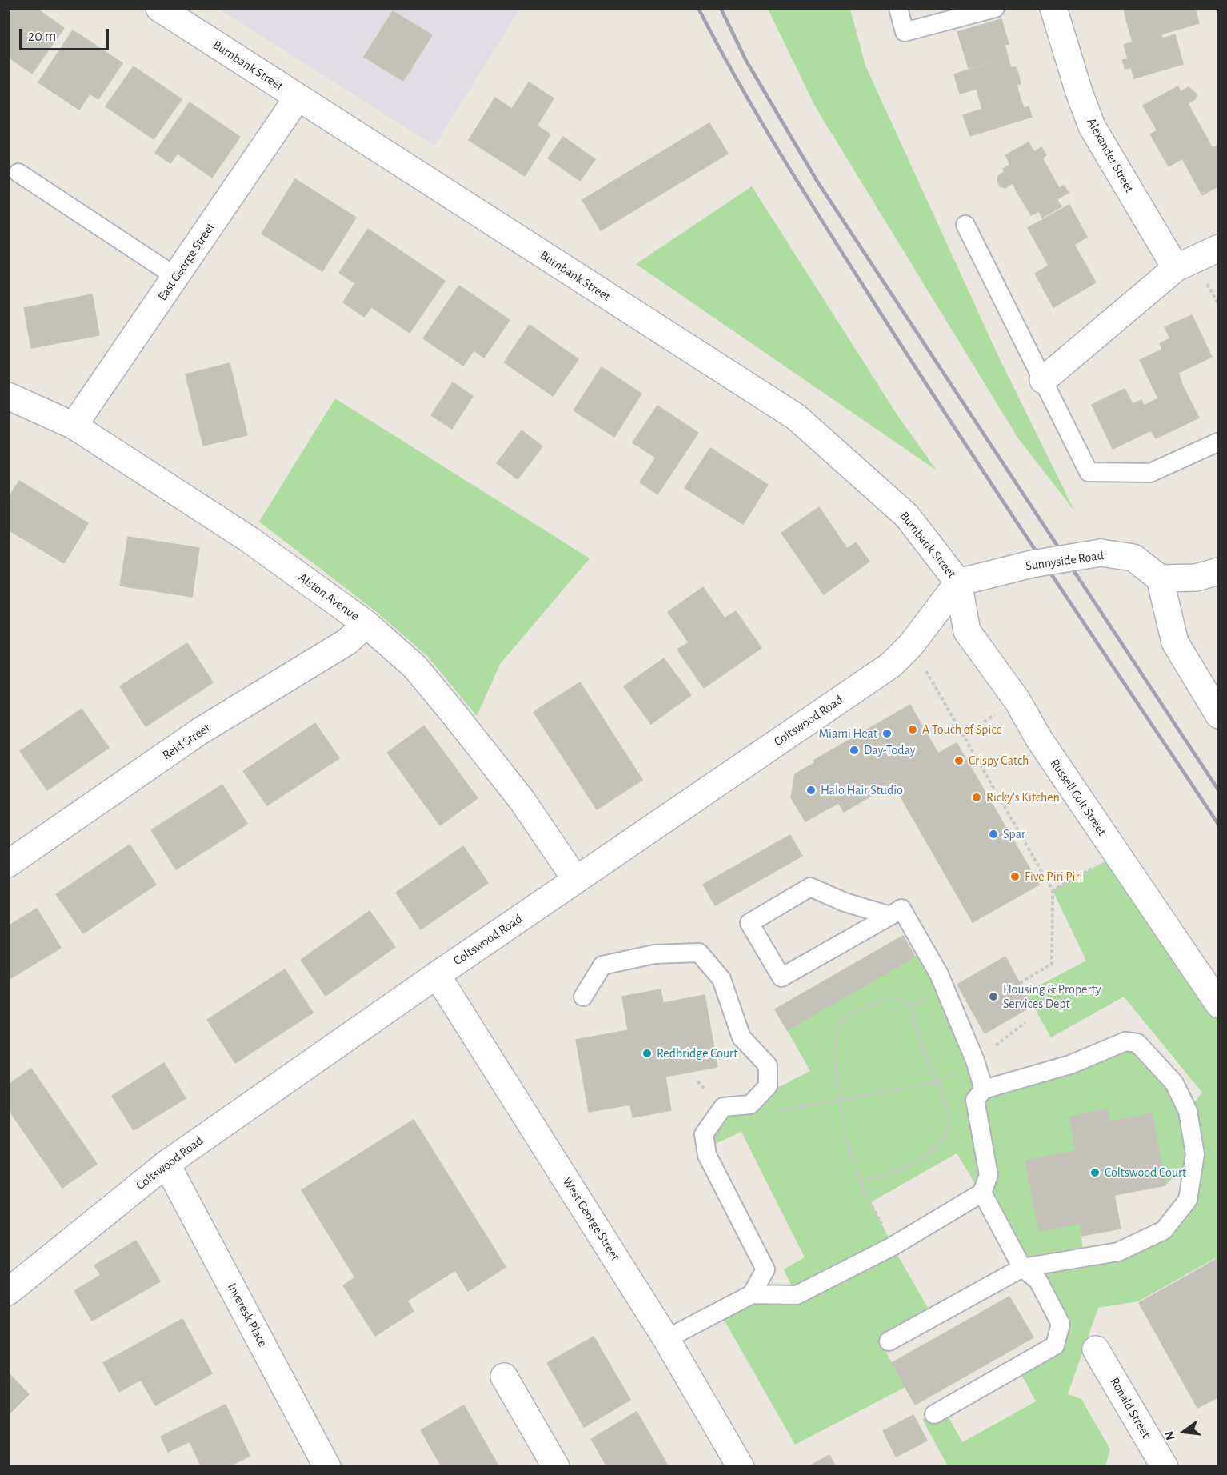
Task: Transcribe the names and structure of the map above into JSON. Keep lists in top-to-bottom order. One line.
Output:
{"streets":{"street":["Burnbank Street","Alexander Street","East George Street","Sunnyside Road","Alston Avenue","Coltswood Road","Reid Street","Russell Colt Street","West George Street","Inveresk Place","Ronald Street"]},"crossings":[["Burnbank Street","East George Street"],["Burnbank Street","Sunnyside Road"],["Burnbank Street","Coltswood Road"],["Burnbank Street","Russell Colt Street"],["East George Street","Alston Avenue"],["Sunnyside Road","Coltswood Road"],["Sunnyside Road","Russell Colt Street"],["Alston Avenue","Coltswood Road"],["Alston Avenue","Reid Street"],["Coltswood Road","Russell Colt Street"],["Coltswood Road","West George Street"],["Coltswood Road","Inveresk Place"]],"places":["A Touch of Spice","Miami Heat","Day-Today","Crispy Catch","Halo Hair Studio","Ricky's Kitchen","Spar","Five Piri Piri","Housing & Property Services Dept","Redbridge Court","Coltswood Court"],"scale_bar":"20 m","north":"left"}
